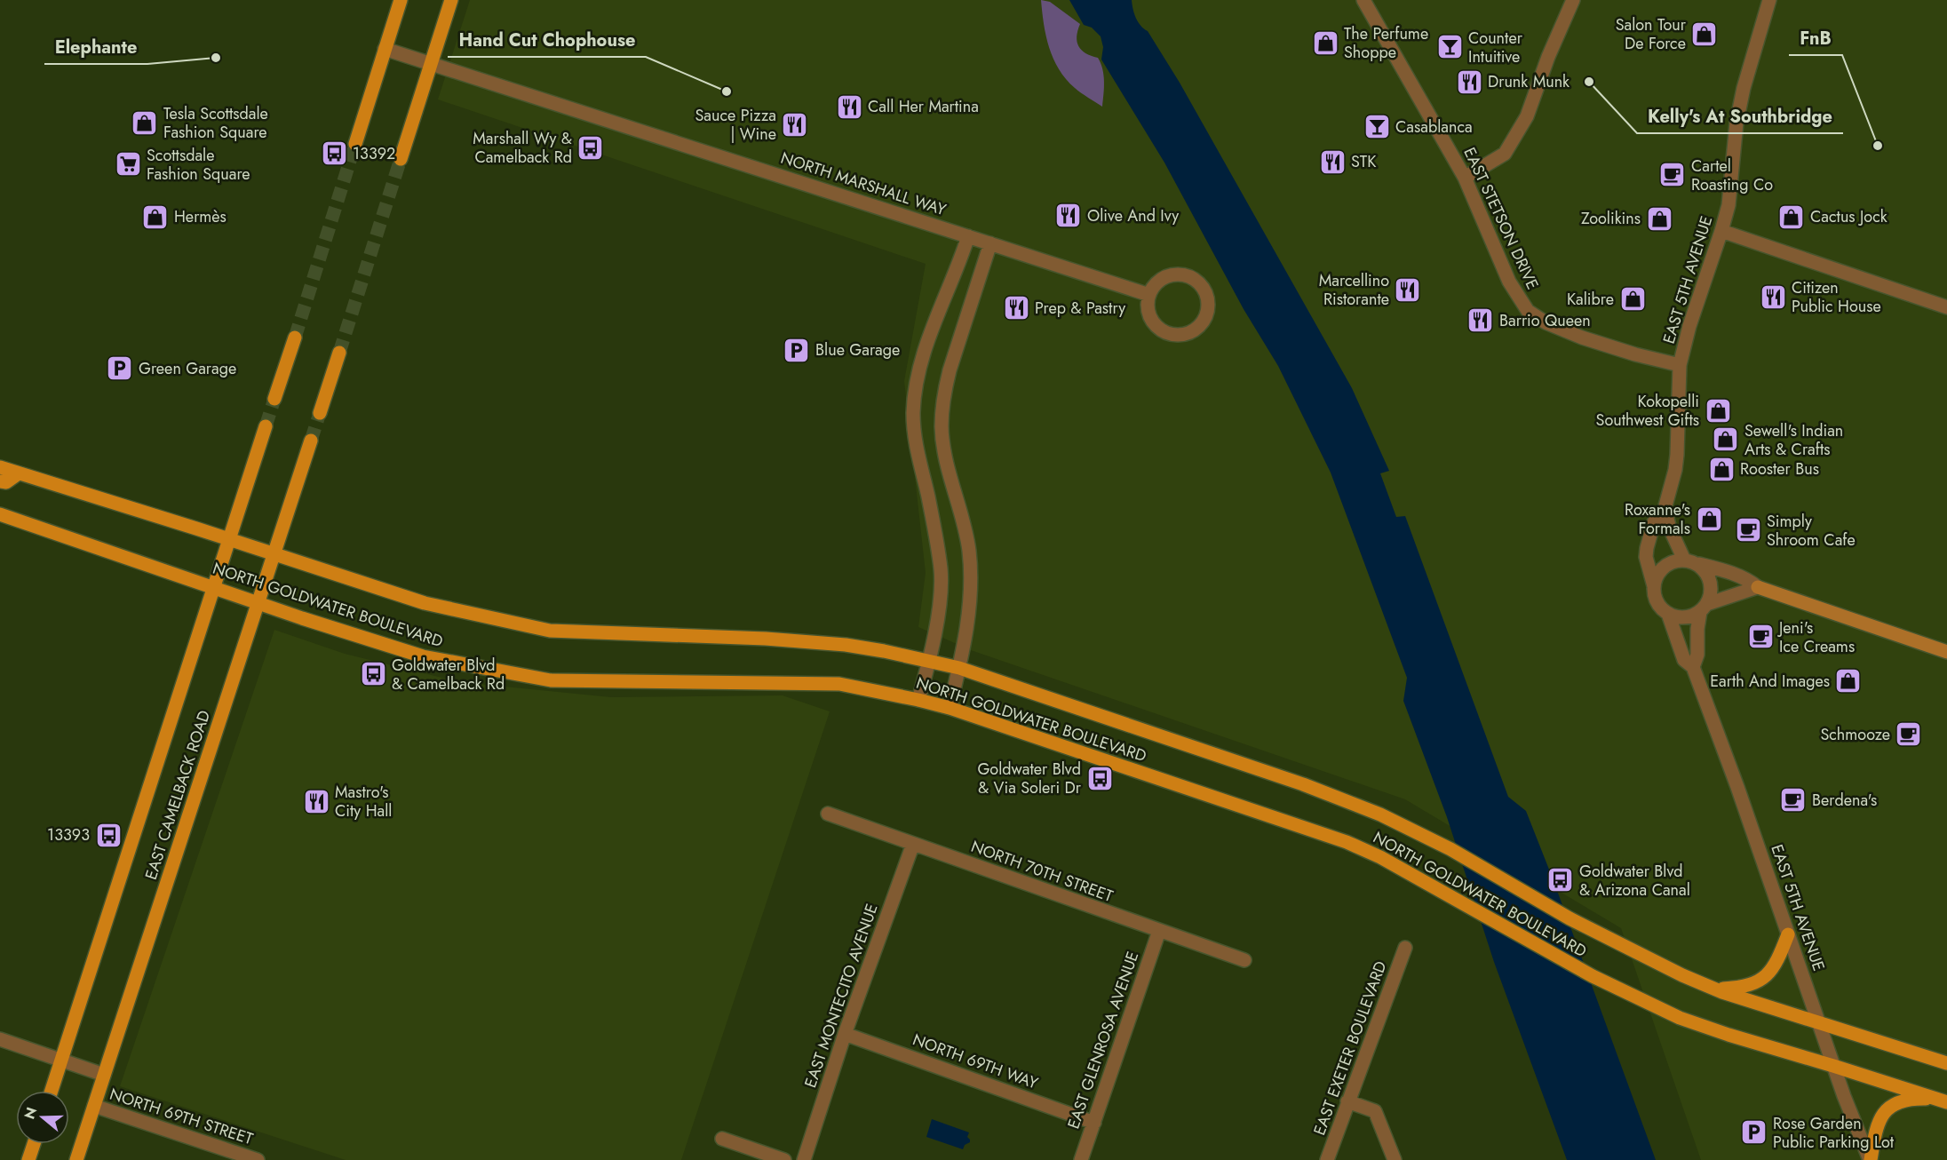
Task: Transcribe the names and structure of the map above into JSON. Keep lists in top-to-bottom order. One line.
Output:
{"streets":{"main road":["NORTH GOLDWATER BOULEVARD","EAST CAMELBACK ROAD"],"street":["NORTH MARSHALL WAY","EAST STETSON DRIVE","EAST 5TH AVENUE","NORTH 70TH STREET","EAST MONTECITO AVENUE","EAST GLENROSA AVENUE","EAST EXETER BOULEVARD","NORTH 69TH WAY","NORTH 69TH STREET"]},"crossings":[["EAST STETSON DRIVE","EAST 5TH AVENUE"],["EAST 5TH AVENUE","NORTH GOLDWATER BOULEVARD"],["NORTH GOLDWATER BOULEVARD","EAST CAMELBACK ROAD"],["EAST CAMELBACK ROAD","NORTH 69TH STREET"],["NORTH 70TH STREET","EAST MONTECITO AVENUE"],["NORTH 70TH STREET","EAST GLENROSA AVENUE"],["EAST MONTECITO AVENUE","NORTH 69TH WAY"],["EAST GLENROSA AVENUE","NORTH 69TH WAY"]],"places":{"shop":["Salon Tour De Force","The Perfume Shoppe","Tesla Scottsdale Fashion Square","Hermès","Cactus Jock","Zoolikins","Kalibre","Kokopelli Southwest Gifts","Sewell's Indian Arts & Crafts","Rooster Bus","Roxanne's Formals","Earth And Images"],"bar":["Counter Intuitive","Casablanca"],"other":["Elephante","Kelly's At Southbridge","Hand Cut Chophouse","FnB"],"restaurant":["Drunk Munk","Call Her Martina","Sauce Pizza | Wine","STK","Olive And Ivy","Marcellino Ristorante","Citizen Public House","Prep & Pastry","Barrio Queen","Mastro's City Hall"],"bus stop":["Marshall Wy & Camelback Rd","13392","Goldwater Blvd & Camelback Rd","Goldwater Blvd & Via Soleri Dr","13393","Goldwater Blvd & Arizona Canal"],"supermarket":["Scottsdale Fashion Square"],"cafe":["Cartel Roasting Co","Simply Shroom Cafe","Jeni's Ice Creams","Schmooze","Berdena's"],"parking":["Blue Garage","Green Garage","Rose Garden Public Parking Lot"]},"north":"left"}
